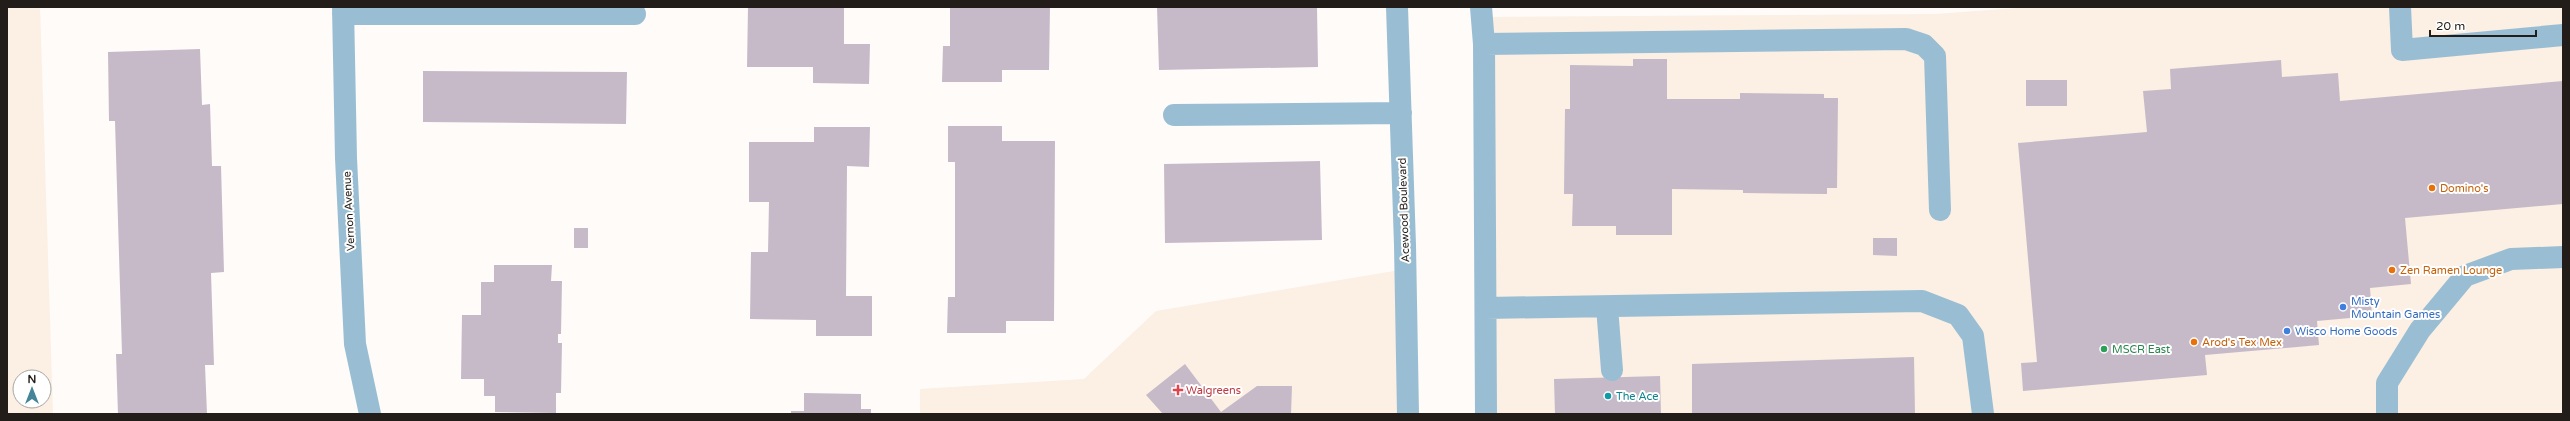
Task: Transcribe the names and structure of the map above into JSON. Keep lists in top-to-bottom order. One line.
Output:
{"streets":{"street":["Acewood Boulevard","Vernon Avenue"]},"places":{"other":["Domino's","Zen Ramen Lounge","Misty Mountain Games","Wisco Home Goods","Arod's Tex Mex","MSCR East","The Ace"],"health":["Walgreens"]},"scale_bar":"20 m","north":"top"}
